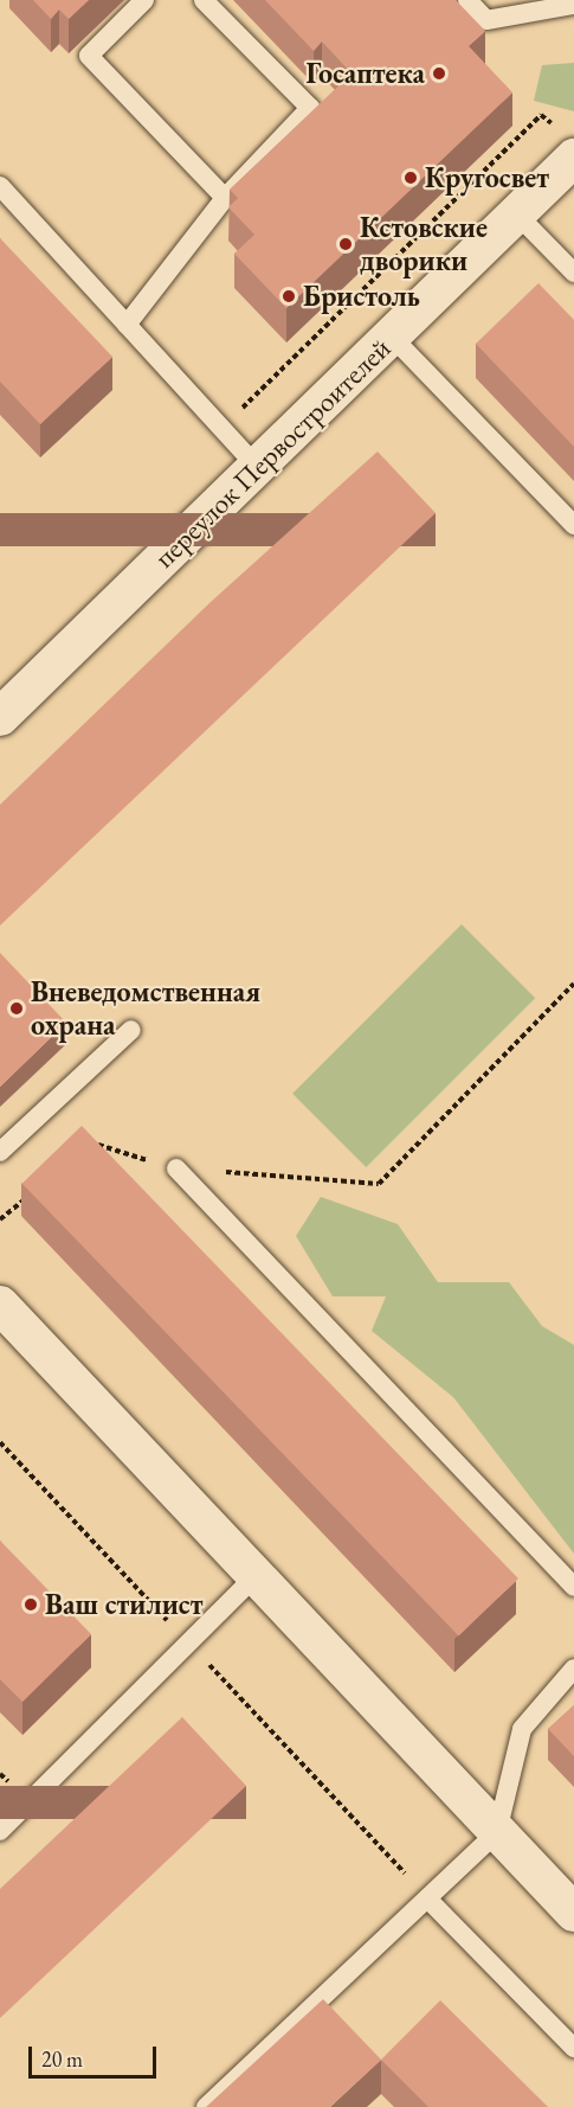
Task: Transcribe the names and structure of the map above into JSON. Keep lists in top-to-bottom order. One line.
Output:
{"streets":{"street":["переулок Первостроителей"]},"places":["Госаптека","Кругосвет","Кстовские дворики","Бристоль","Вневедомственная охрана","Ваш стилист"],"scale_bar":"20 m"}
